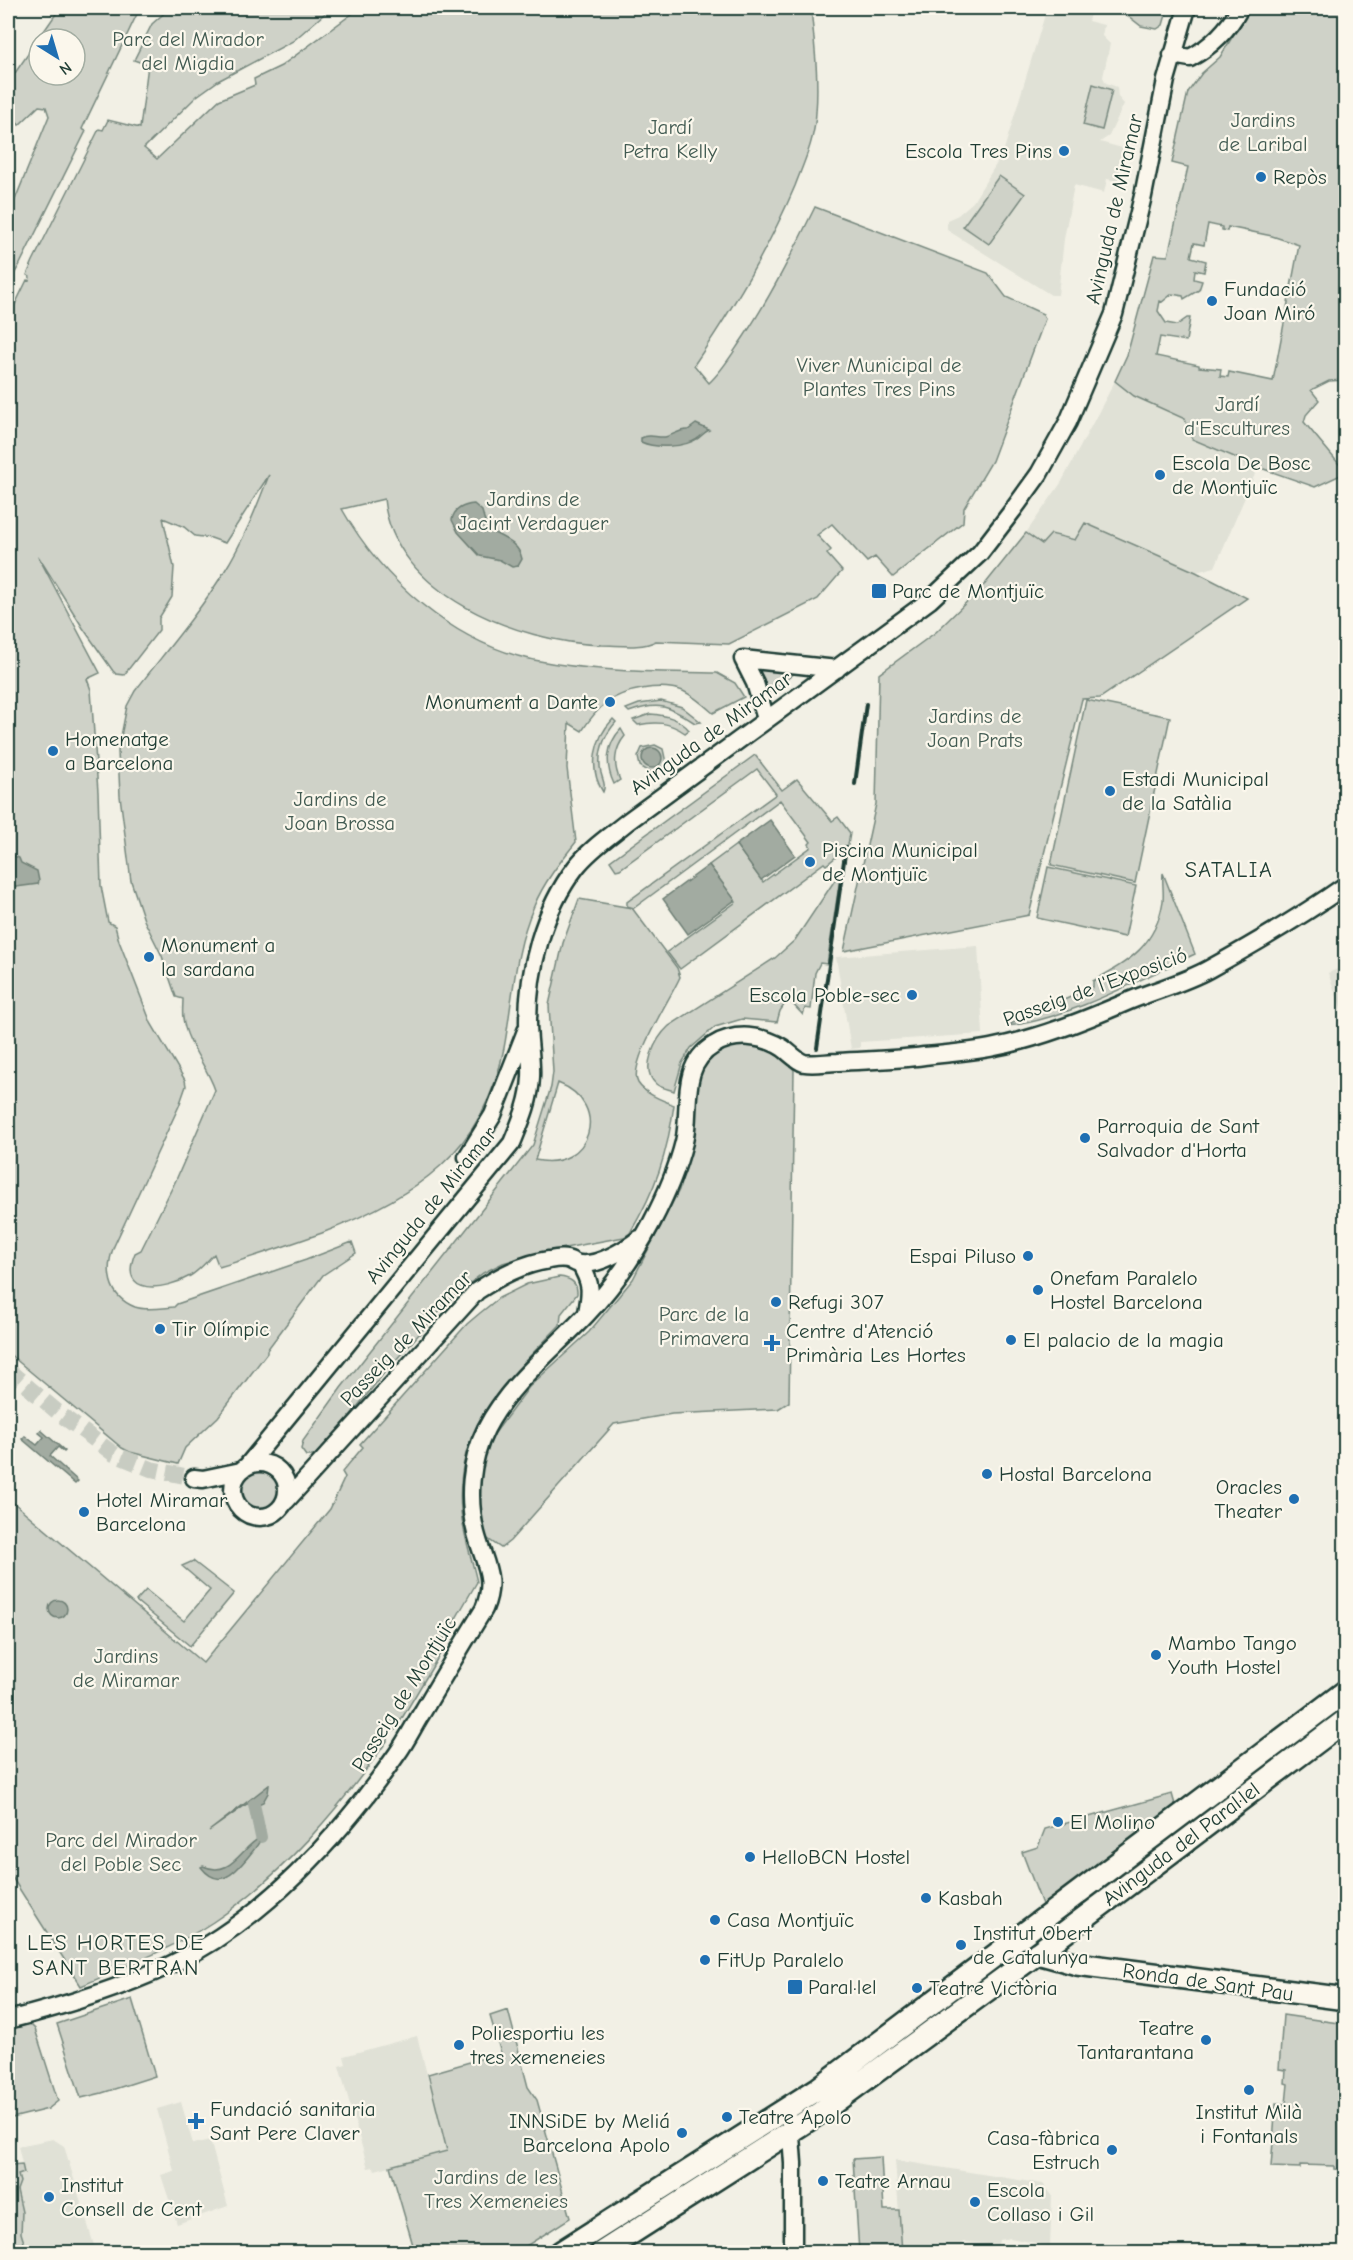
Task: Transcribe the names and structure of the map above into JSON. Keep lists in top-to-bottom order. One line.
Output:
{"streets":{"main road":["Avinguda del Paral·lel","Ronda de Sant Pau"],"street":["Avinguda de Miramar","Passeig de l'Exposició","Passeig de Miramar","Passeig de Montjuïc"]},"crossings":[["Avinguda de Miramar","Passeig de Miramar"],["Passeig de l'Exposició","Passeig de Miramar"],["Avinguda del Paral·lel","Ronda de Sant Pau"]],"districts":["SATALIA","LES HORTES DE SANT BERTRAN"],"parks":["Parc del Mirador del Migdia","Jardins de Laribal","Jardí Petra Kelly","Viver Municipal de Plantes Tres Pins","Jardí d'Escultures","Jardins de Jacint Verdaguer","Jardins de Joan Prats","Jardins de Joan Brossa","Parc de la Primavera","Jardins de Miramar","Parc del Mirador del Poble Sec","Jardins de les Tres Xemeneies"],"places":{"other":["Escola Tres Pins","Repòs","Fundació Joan Miró","Escola De Bosc de Montjuïc","Monument a Dante","Homenatge a Barcelona","Estadi Municipal de la Satàlia","Piscina Municipal de Montjuïc","Monument a la sardana","Escola Poble-sec","Parroquia de Sant Salvador d'Horta","Espai Piluso","Onefam Paralelo Hostel Barcelona","Refugi 307","Tir Olímpic","El palacio de la magia","Hostal Barcelona","Oracles Theater","Hotel Miramar Barcelona","Mambo Tango Youth Hostel","El Molino","HelloBCN Hostel","Kasbah","Casa Montjuïc","Institut Obert de Catalunya","FitUp Paralelo","Teatre Victòria","Teatre Tantarantana","Poliesportiu les tres xemeneies","Institut Milà i Fontanals","Teatre Apolo","INNSiDE by Meliá Barcelona Apolo","Casa-fàbrica Estruch","Teatre Arnau","Institut Consell de Cent","Escola Collaso i Gil"],"transit":["Parc de Montjuïc","Paral·lel"],"health":["Centre d'Atenció Primària Les Hortes","Fundació sanitaria Sant Pere Claver"]},"north":"bottom right"}
